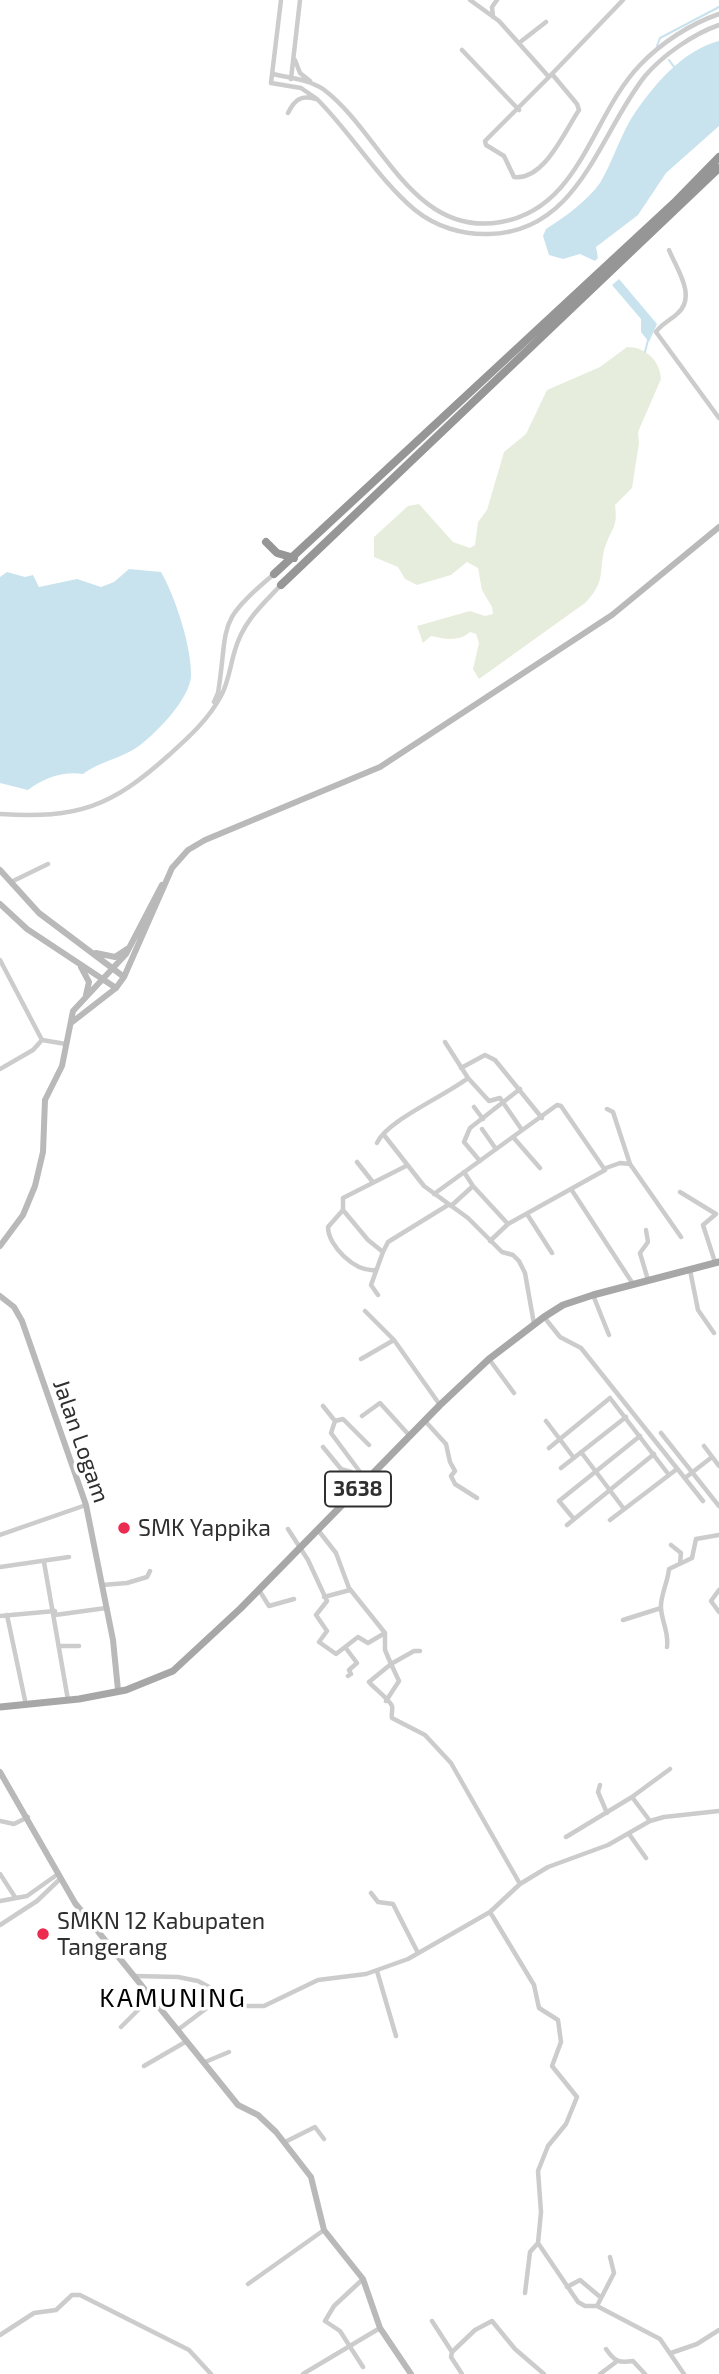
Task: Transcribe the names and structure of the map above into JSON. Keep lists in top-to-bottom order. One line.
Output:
{"streets":{"main road":["Jalan Logam","3638"]},"crossings":[["Jalan Logam","3638"]],"districts":["KAMUNING"],"places":["SMK Yappika","SMKN 12 Kabupaten Tangerang"]}
